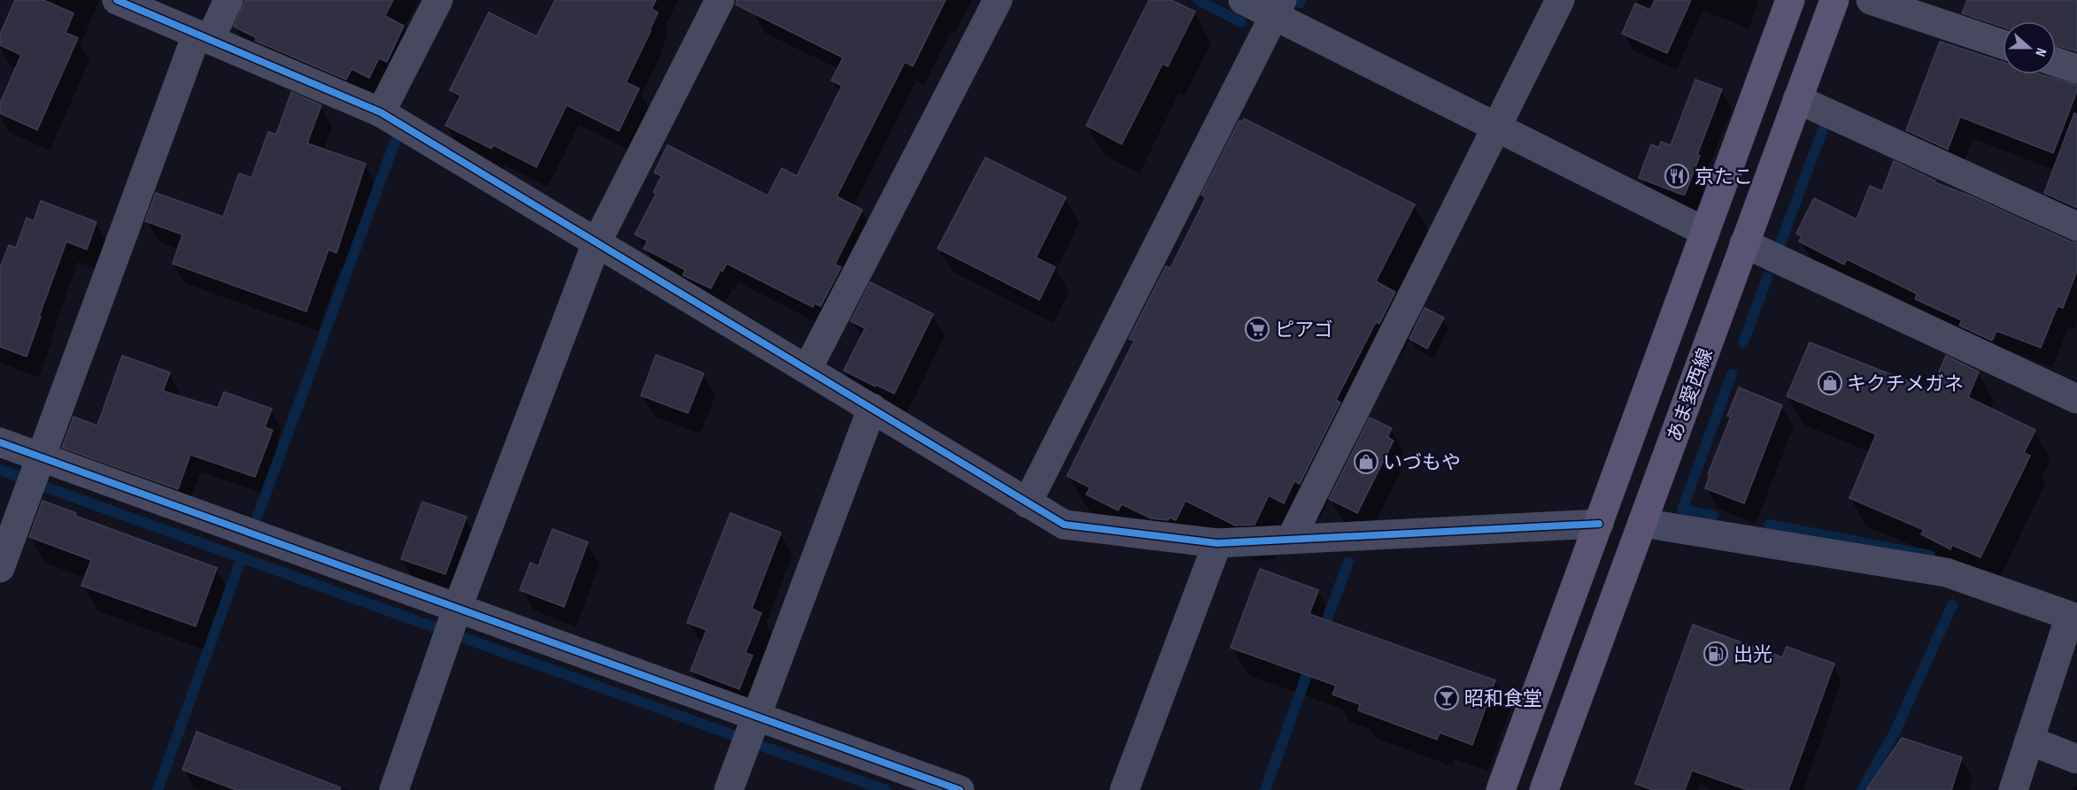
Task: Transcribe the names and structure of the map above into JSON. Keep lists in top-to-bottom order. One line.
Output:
{"streets":{"main road":["あま愛西線"]},"places":{"restaurant":["京たこ"],"supermarket":["ピアゴ"],"shop":["キクチメガネ","いづもや"],"fuel station":["出光"],"bar":["昭和食堂"]},"north":"right"}
